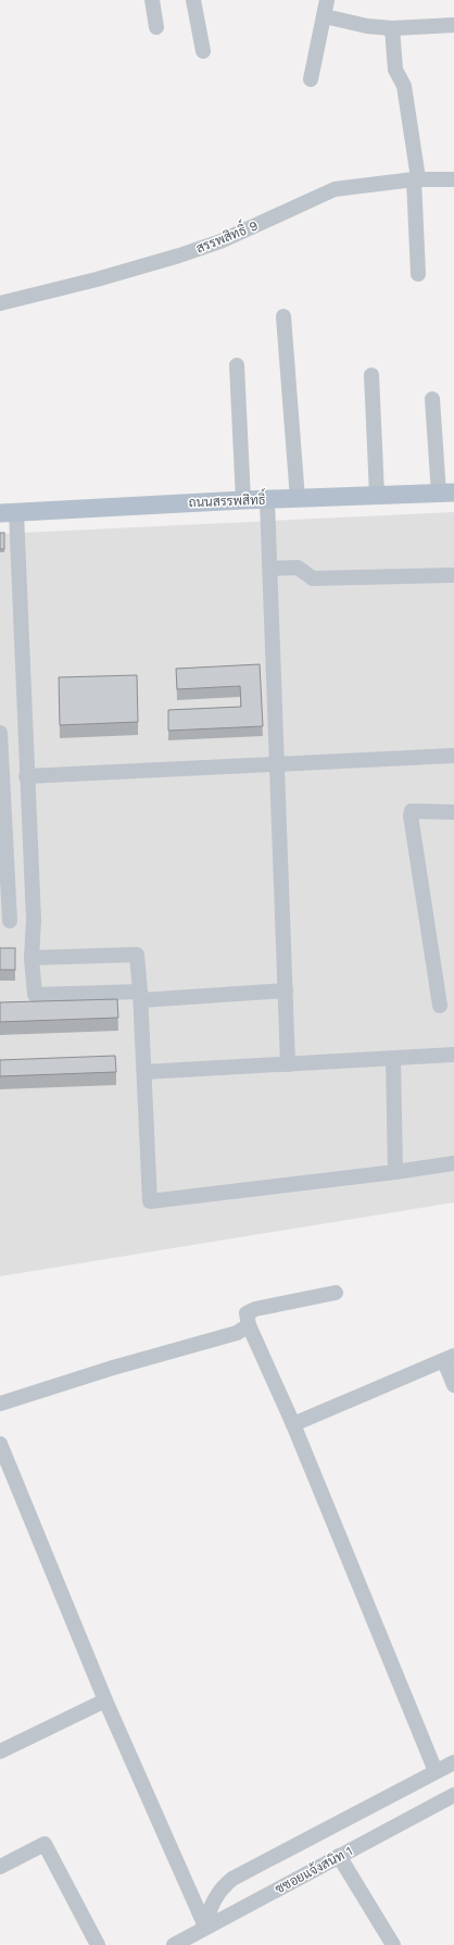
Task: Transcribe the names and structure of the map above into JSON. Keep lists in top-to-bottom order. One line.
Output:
{"streets":{"main road":["ถนนสรรพสิทธิ์"],"street":["สรรพสิทธิ์ 9","ซซอยแจ้งสนิท 1"]}}
